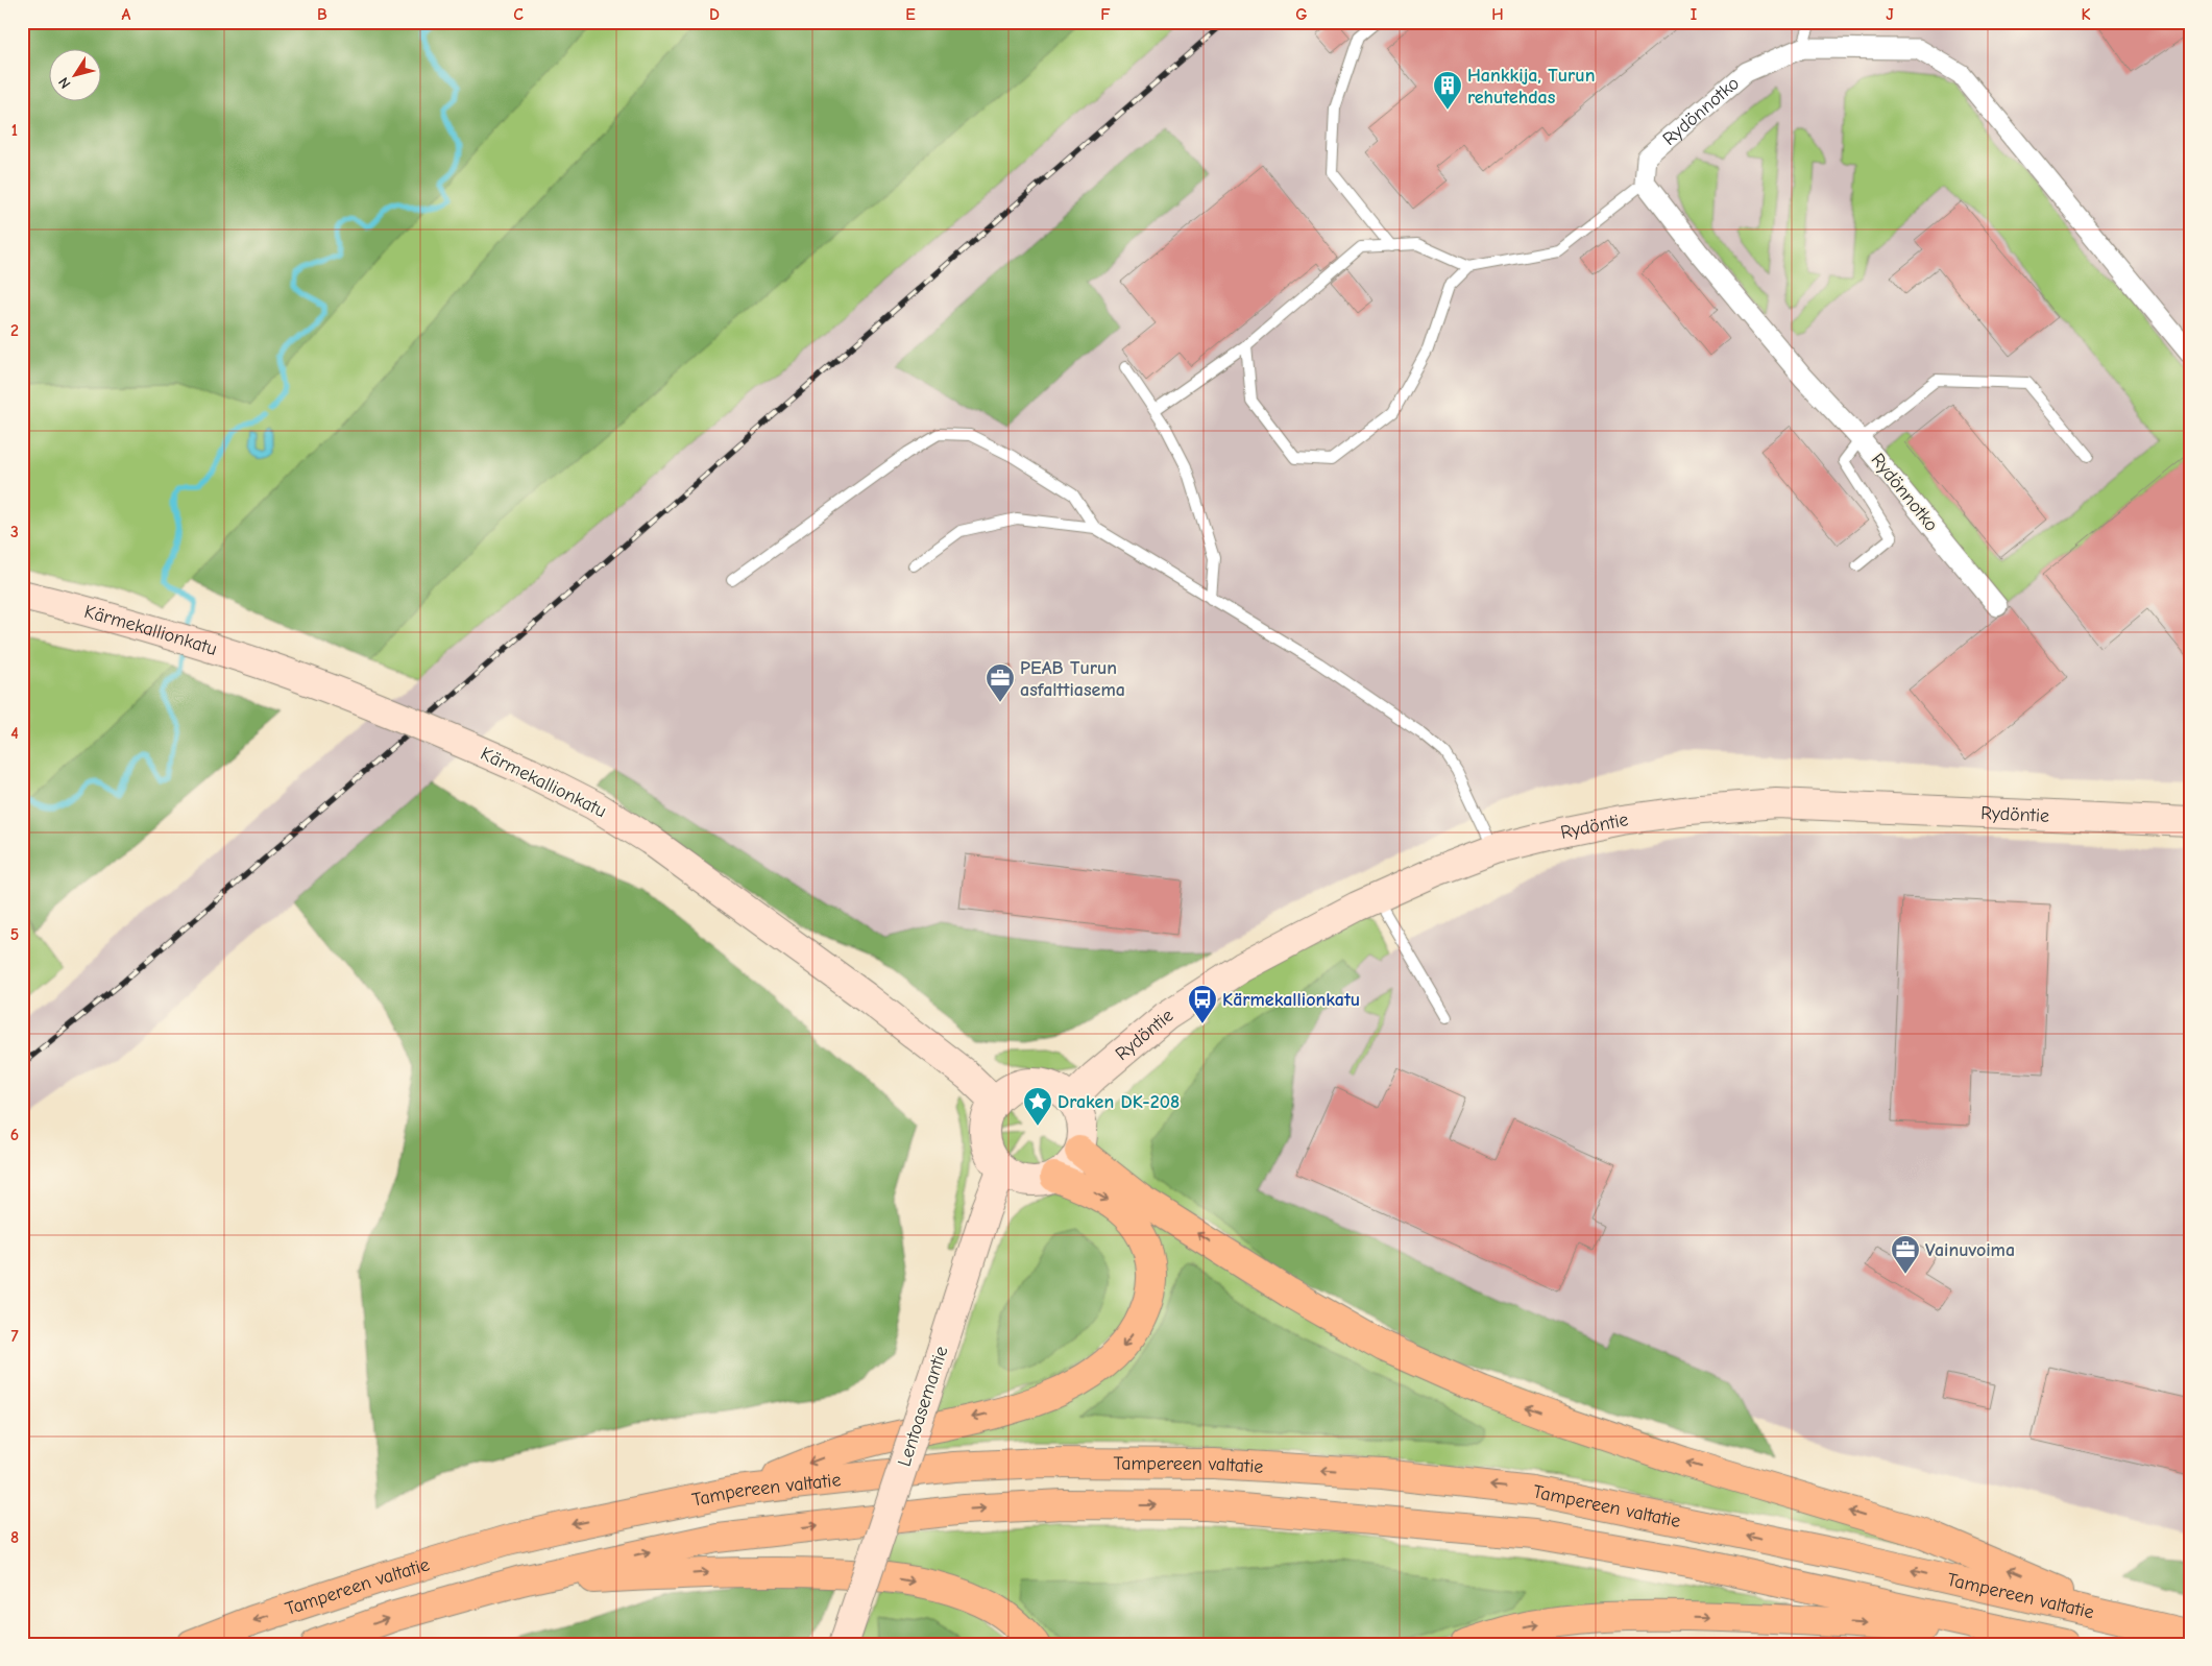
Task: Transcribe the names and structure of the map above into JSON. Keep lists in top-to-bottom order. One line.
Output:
{"streets":{"highway":["Tampereen valtatie"],"street":["Rydönnotko","Kärmekallionkatu","Rydöntie","Lentoasemantie"]},"crossings":[["Kärmekallionkatu","Rydöntie"],["Kärmekallionkatu","Lentoasemantie"],["Rydöntie","Lentoasemantie"]],"places":{"building":["Hankkija, Turun rehutehdas"],"office":["PEAB Turun asfalttiasema","Vainuvoima"],"bus stop":["Kärmekallionkatu"],"place":["Draken DK-208"]},"north":"bottom left","grid":{"columns":["A","B","C","D","E","F","G","H","I","J","K"],"rows":["1","2","3","4","5","6","7","8"]}}
